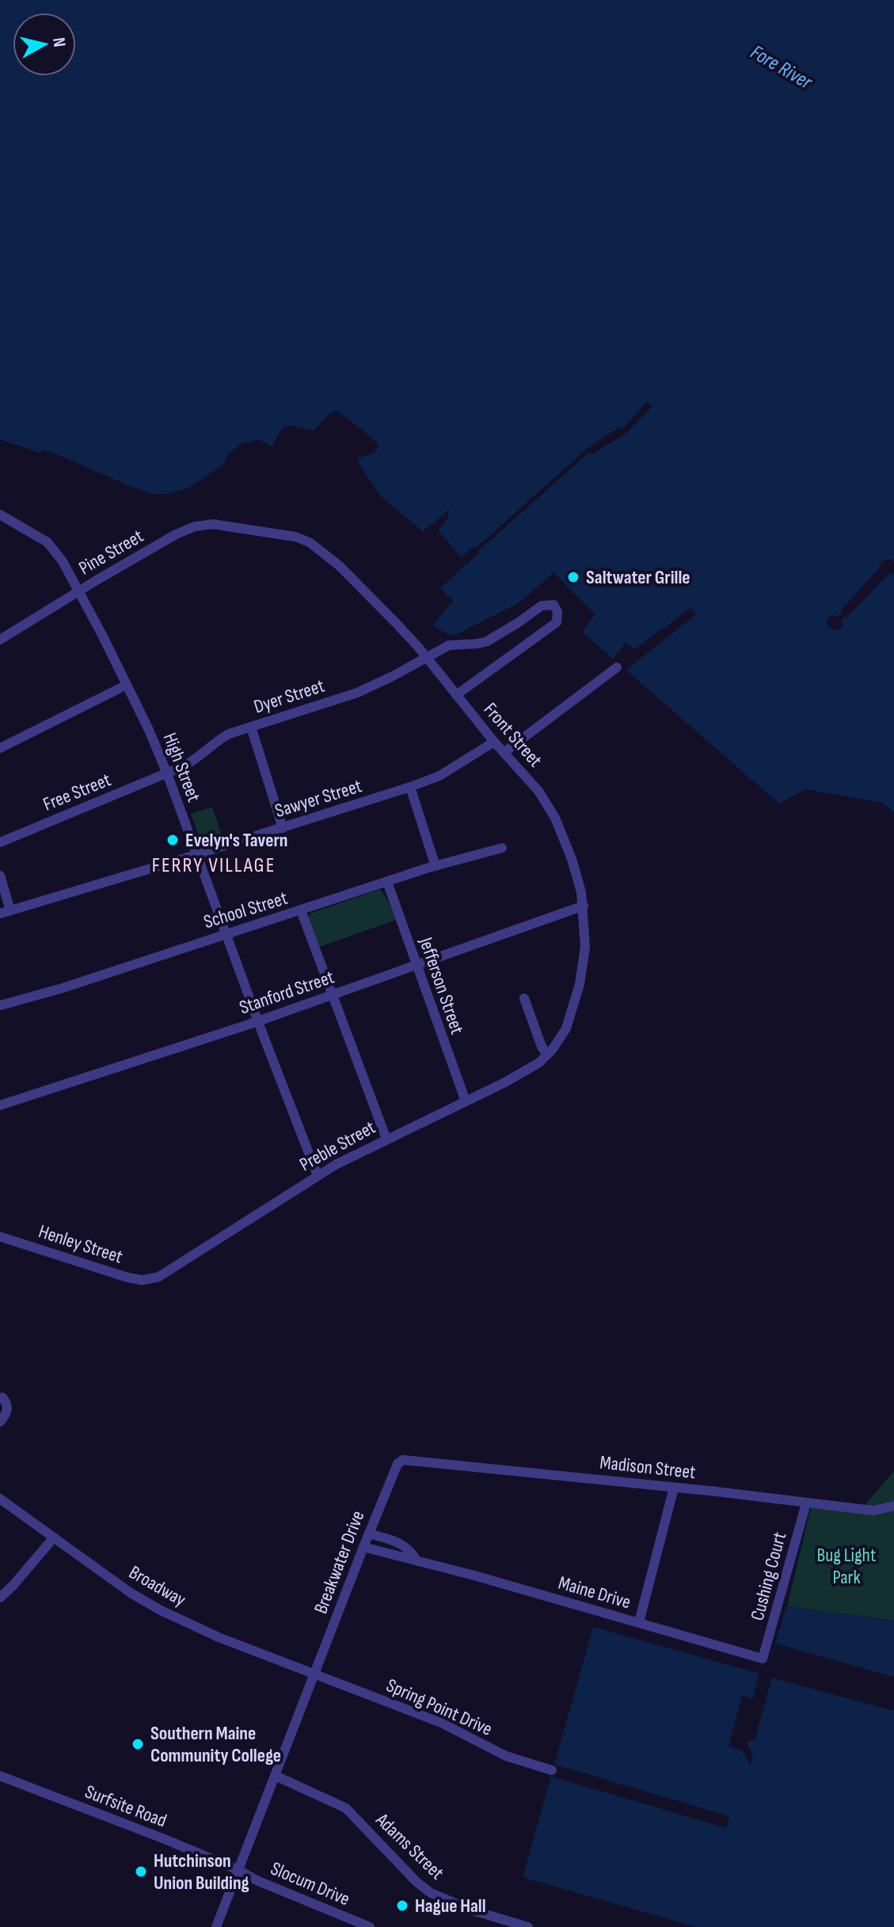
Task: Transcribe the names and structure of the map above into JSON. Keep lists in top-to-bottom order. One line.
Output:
{"streets":{"street":["Pine Street","Dyer Street","Front Street","High Street","Free Street","Sawyer Street","School Street","Jefferson Street","Stanford Street","Preble Street","Henley Street","Madison Street","Breakwater Drive","Cushing Court","Broadway","Maine Drive","Spring Point Drive","Surfsite Road","Adams Street","Slocum Drive"]},"crossings":[["Pine Street","Front Street"],["Pine Street","High Street"],["Dyer Street","Front Street"],["Dyer Street","High Street"],["Dyer Street","Free Street"],["Front Street","Sawyer Street"],["Front Street","Stanford Street"],["Front Street","Preble Street"],["High Street","Free Street"],["High Street","Sawyer Street"],["High Street","School Street"],["High Street","Stanford Street"],["High Street","Preble Street"],["School Street","Jefferson Street"],["Jefferson Street","Stanford Street"],["Jefferson Street","Preble Street"],["Preble Street","Henley Street"],["Madison Street","Breakwater Drive"],["Madison Street","Cushing Court"],["Breakwater Drive","Broadway"],["Breakwater Drive","Maine Drive"],["Breakwater Drive","Spring Point Drive"],["Breakwater Drive","Surfsite Road"],["Breakwater Drive","Adams Street"],["Breakwater Drive","Slocum Drive"],["Cushing Court","Maine Drive"],["Broadway","Spring Point Drive"],["Surfsite Road","Slocum Drive"]],"districts":["FERRY VILLAGE"],"water":["Fore River"],"parks":["Bug Light Park"],"places":["Saltwater Grille","Evelyn's Tavern","Southern Maine Community College","Hutchinson Union Building","Hague Hall"],"north":"right"}
